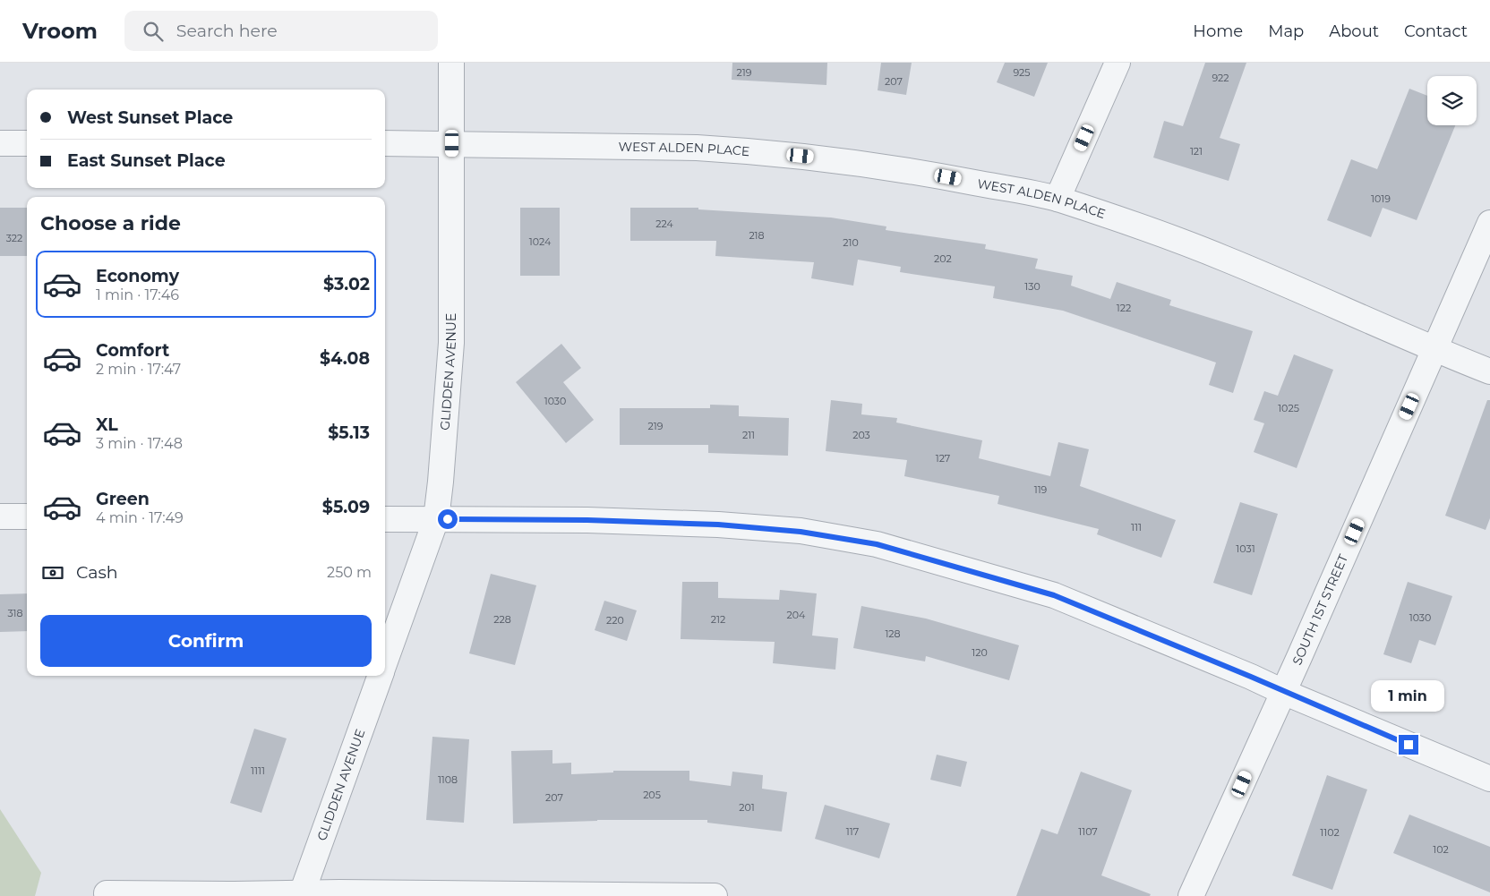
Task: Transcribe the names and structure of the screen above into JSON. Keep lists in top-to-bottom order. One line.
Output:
{"streets":{"street":["WEST ALDEN PLACE","GLIDDEN AVENUE","SOUTH 1ST STREET"]},"crossings":[["WEST ALDEN PLACE","GLIDDEN AVENUE"],["WEST ALDEN PLACE","SOUTH 1ST STREET"]],"house_numbers":["219","925","922","207","121","1019","224","218","322","1024","210","202","130","122","1030","1025","219","211","203","127","119","111","1031","318","204","1030","228","212","220","128","120","1111","1108","205","207","201","117","1107","1102","102"],"page":{"header":"Vroom","search":"Search here","nav":["Home","Map","About","Contact"],"banner":["West Sunset Place","East Sunset Place"],"heading":"Choose a ride","list":[{"name":"Economy","note":"1 min · 17:46","value":"$3.02"},{"name":"Comfort","note":"2 min · 17:47","value":"$4.08"},{"name":"XL","note":"3 min · 17:48","value":"$5.13"},{"name":"Green","note":"4 min · 17:49","value":"$5.09"}],"pay":["Cash","250 m"],"buttons":"Confirm","bubble":"1 min"}}
